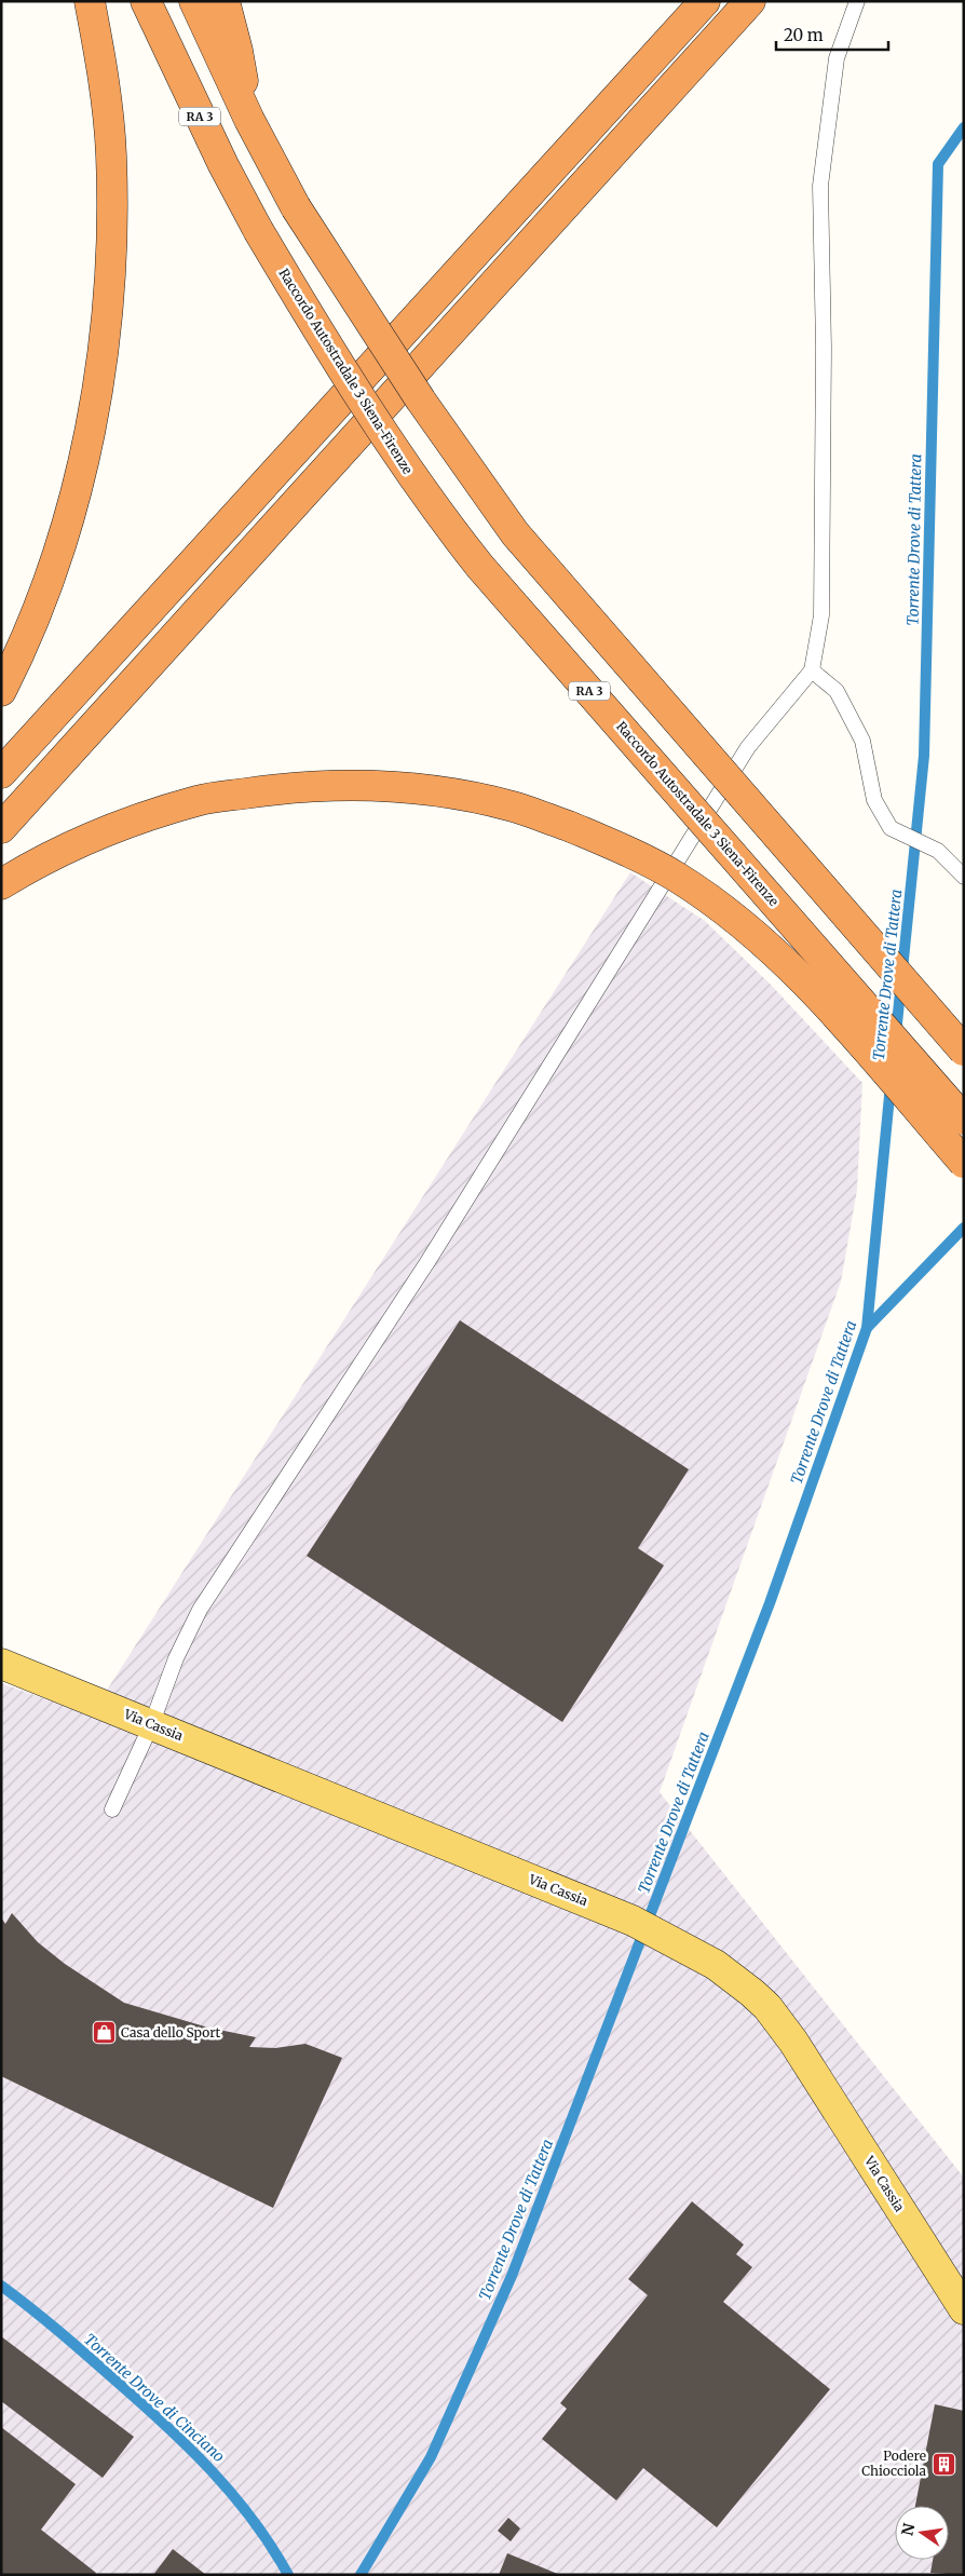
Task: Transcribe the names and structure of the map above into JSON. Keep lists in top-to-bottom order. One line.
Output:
{"streets":{"highway":["RA 3","Raccordo Autostradale 3 Siena-Firenze"],"main road":["Via Cassia"]},"water":["Torrente Drove di Tattera","Torrente Drove di Cinciano"],"places":{"shop":["Casa dello Sport"],"building":["Podere Chiocciola"]},"scale_bar":"20 m","north":"left"}
